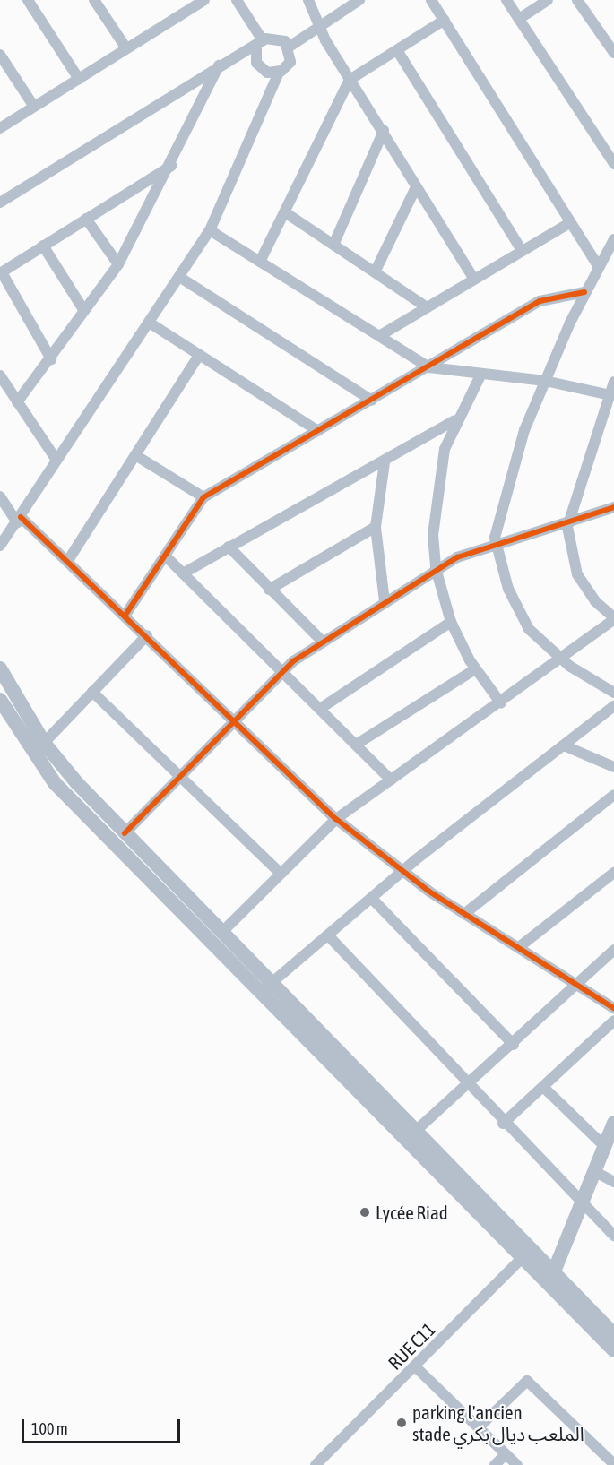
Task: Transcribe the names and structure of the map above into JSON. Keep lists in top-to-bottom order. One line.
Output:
{"streets":{"street":["RUE C11"]},"places":["Lycée Riad","parking l'ancien stade الملعب ديال بكري"],"scale_bar":"100 m"}
